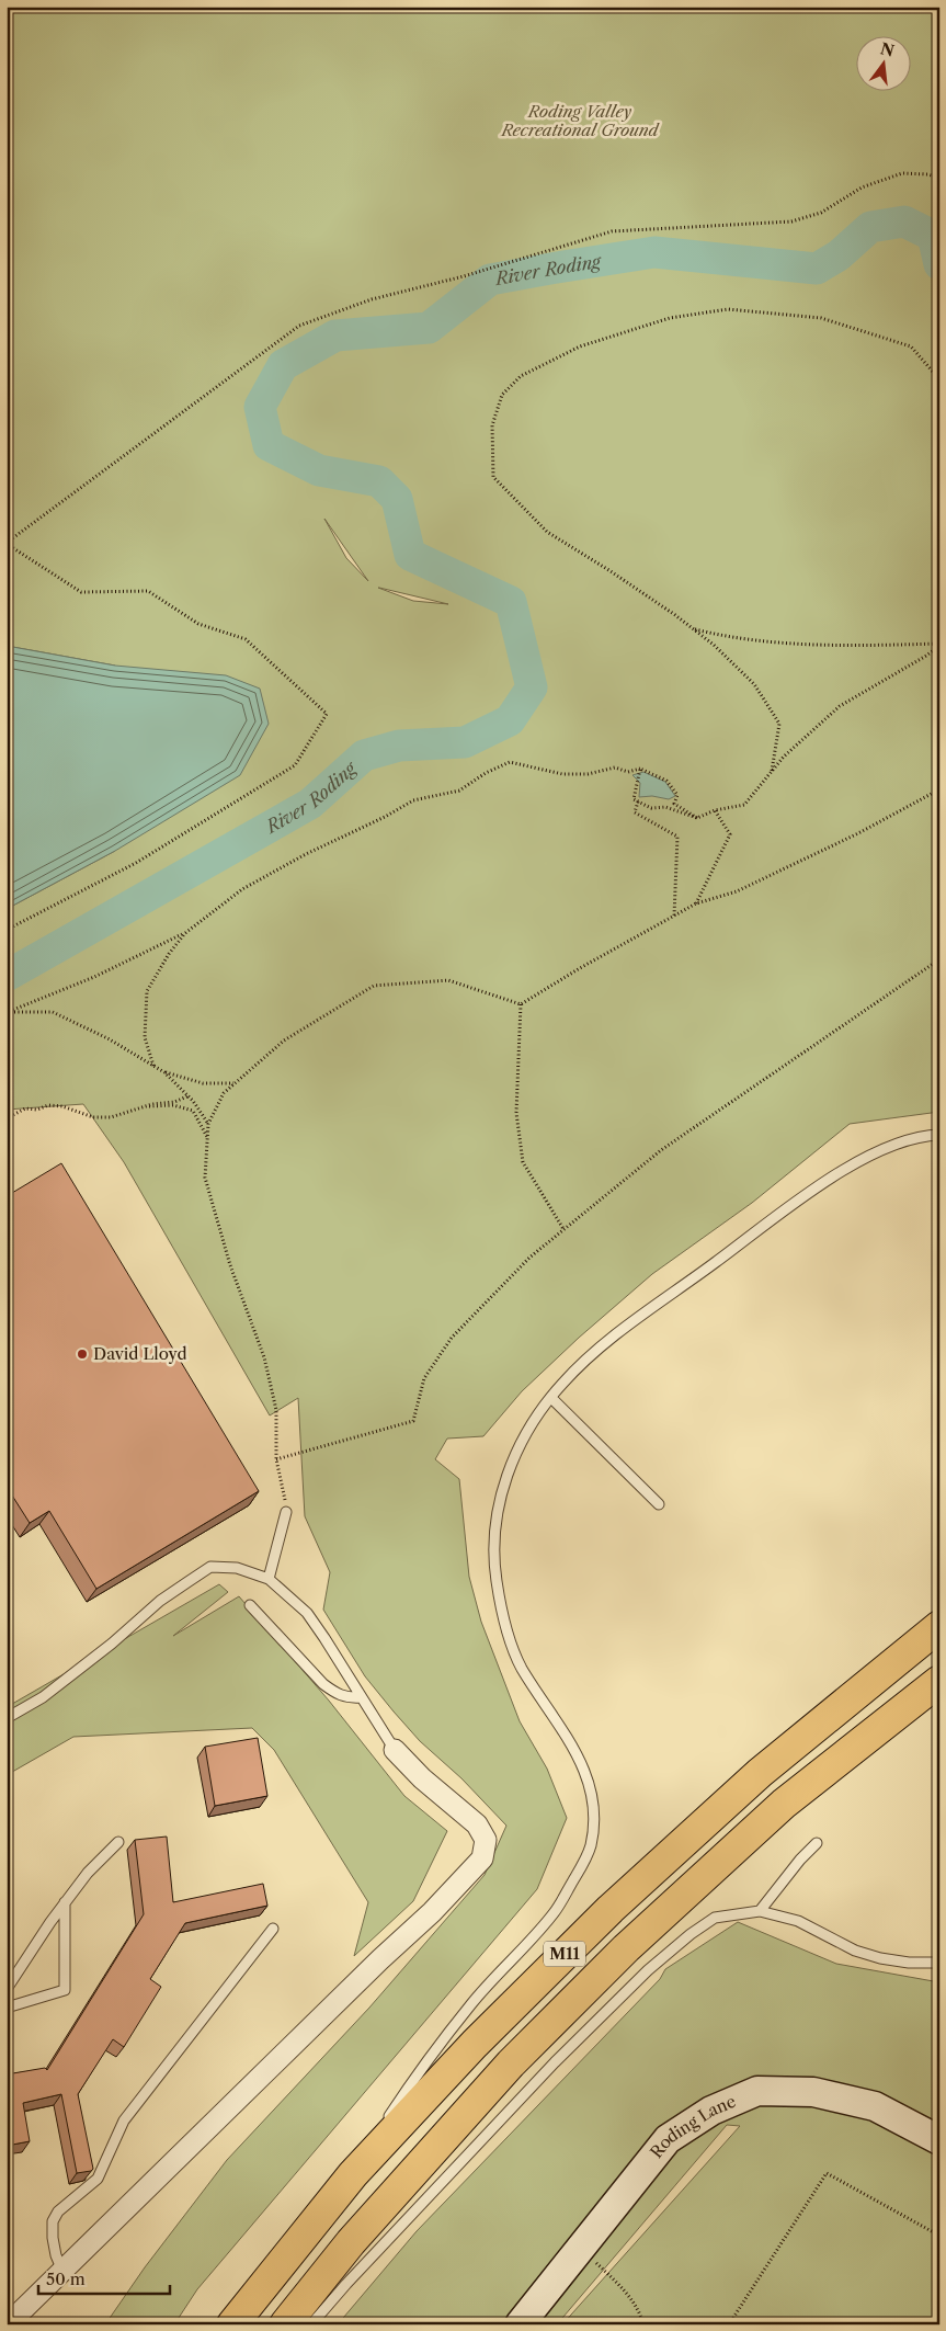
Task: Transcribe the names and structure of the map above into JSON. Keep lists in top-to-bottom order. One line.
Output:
{"streets":{"highway":["M11"],"street":["Roding Lane"]},"water":["River Roding"],"parks":["Roding Valley Recreational Ground"],"places":["David Lloyd"],"scale_bar":"50 m","north":"top"}
